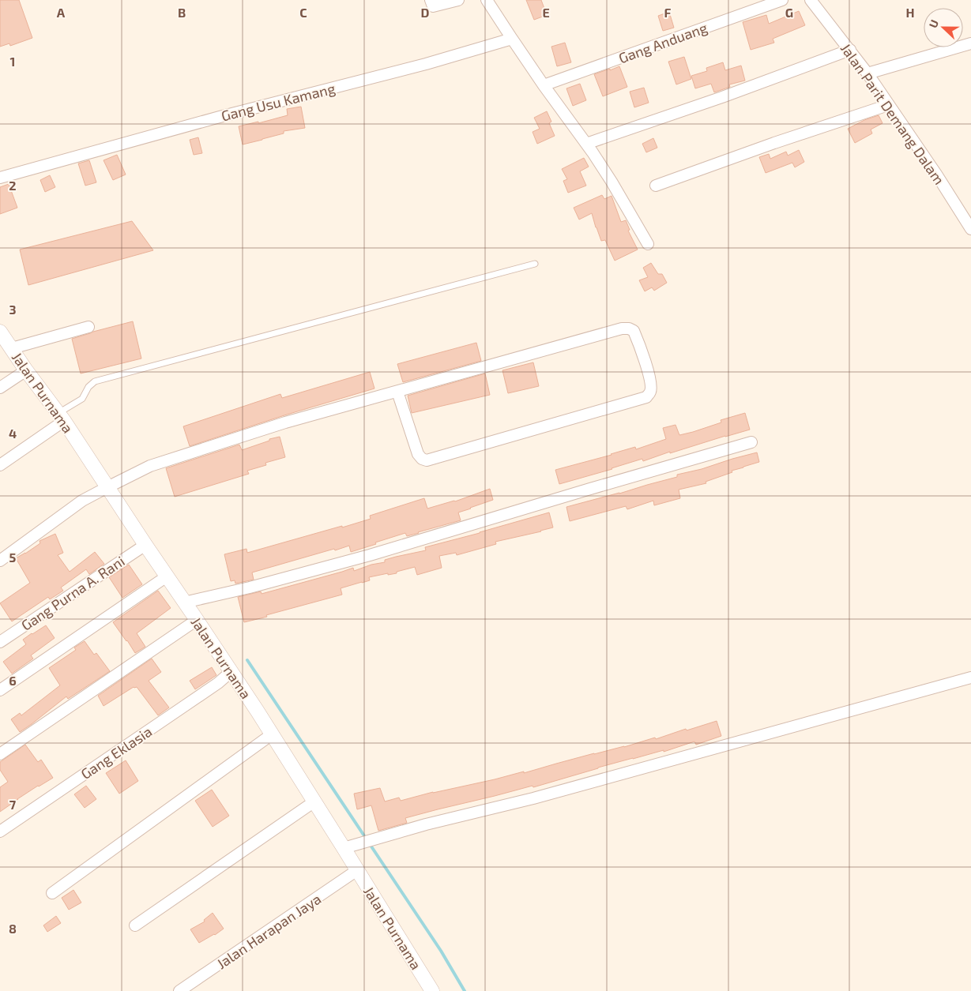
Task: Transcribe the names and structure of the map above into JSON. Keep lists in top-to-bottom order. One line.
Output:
{"streets":{"street":["Gang Anduang","Gang Usu Kamang","Jalan Parit Demang Dalam","Jalan Purnama","Gang Purna A. Rani","Gang Eklasia","Jalan Harapan Jaya"]},"crossings":[["Jalan Purnama","Gang Purna A. Rani"],["Jalan Purnama","Gang Eklasia"],["Jalan Purnama","Jalan Harapan Jaya"]],"north":"left","grid":{"columns":["A","B","C","D","E","F","G","H"],"rows":["1","2","3","4","5","6","7","8"]}}
